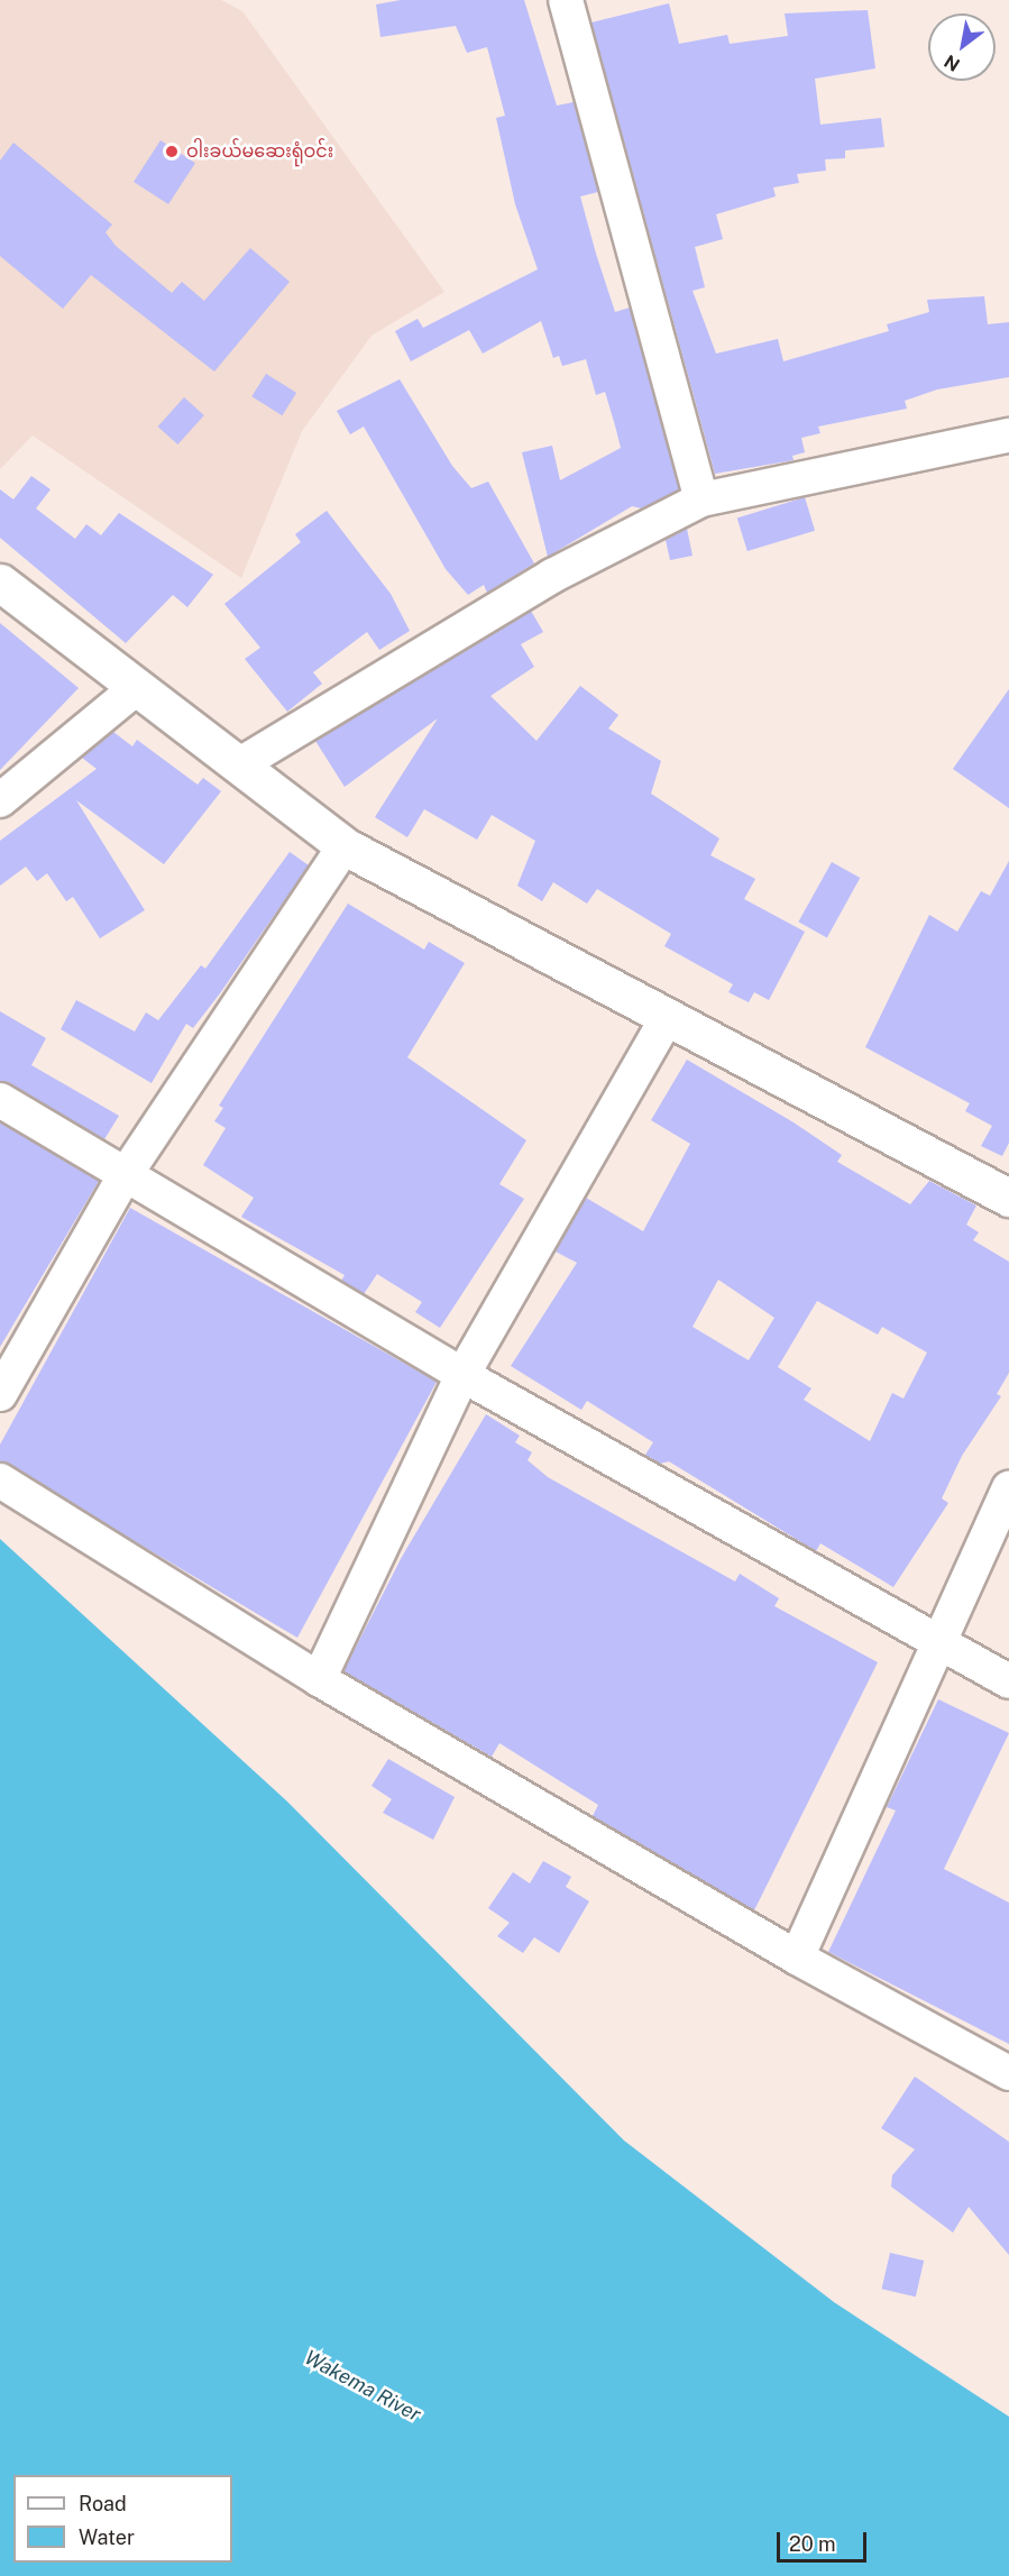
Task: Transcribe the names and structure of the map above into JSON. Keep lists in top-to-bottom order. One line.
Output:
{"water":["Wakema River"],"places":["ဝါးခယ်မဆေးရုံဝင်း"],"legend":["Road","Water"],"scale_bar":"20 m","north":"bottom left"}
